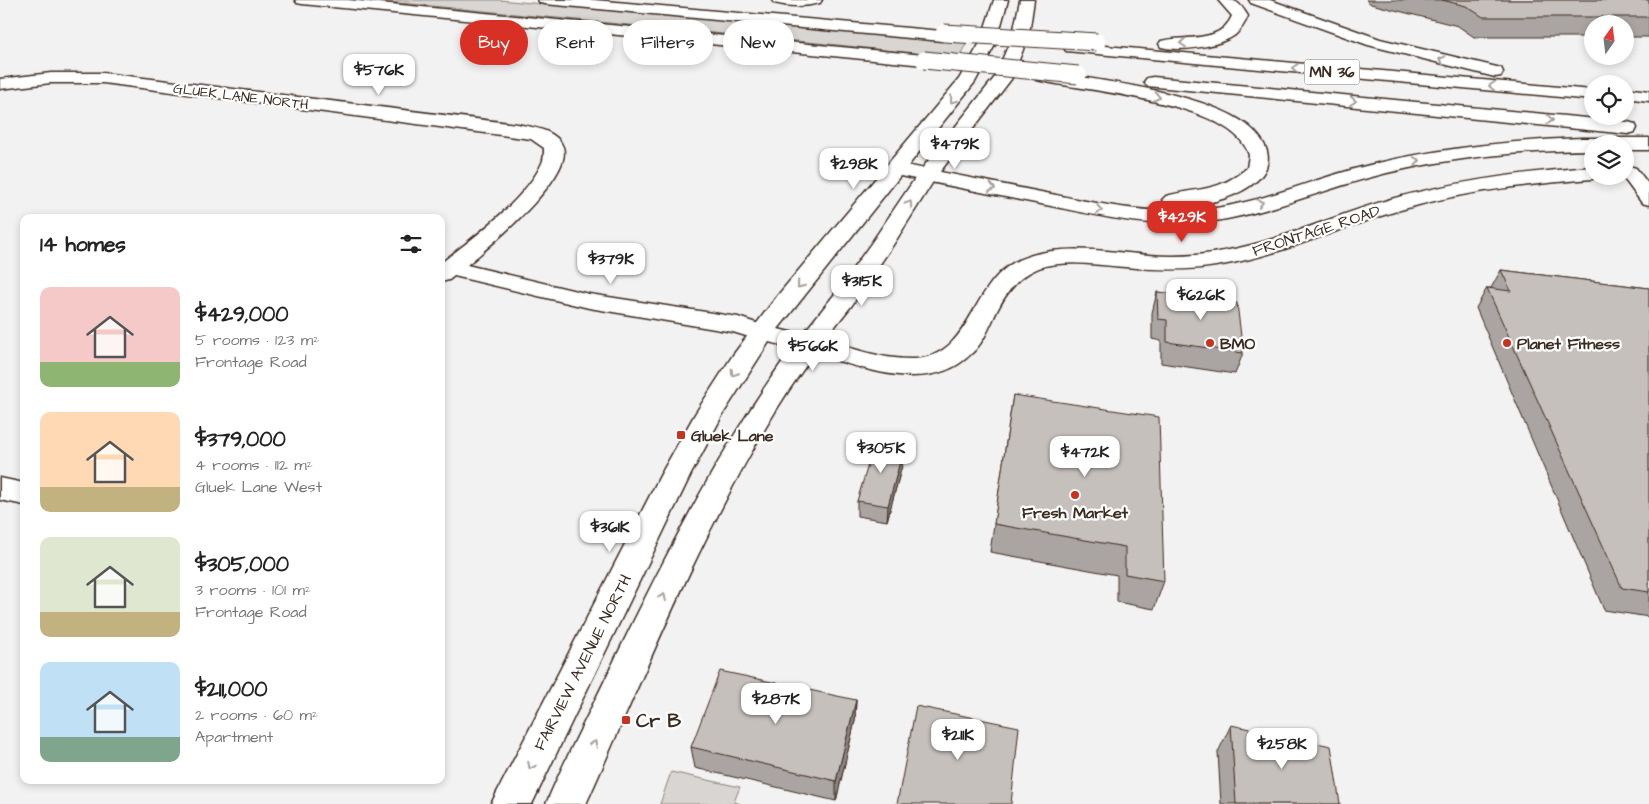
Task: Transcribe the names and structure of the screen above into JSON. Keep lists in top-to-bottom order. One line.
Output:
{"streets":{"main road":["MN 36","GLUEK LANE NORTH","FRONTAGE ROAD","FAIRVIEW AVENUE NORTH"]},"crossings":[["GLUEK LANE NORTH","FRONTAGE ROAD"],["FRONTAGE ROAD","FAIRVIEW AVENUE NORTH"]],"places":{"other":["BMO","Planet Fitness","Fresh Market"],"transit":["Gluek Lane","Cr B"]},"north":"top","page":{"chip":["Buy","Rent","Filters","New"],"price":["$576K","$479K","$298K","$429K","$379K","$315K","$626K","$566K","$305K","$472K","$361K","$287K","$211K","$258K"],"heading":"14 homes","list":[{"name":"$429,000","note":"5 rooms · 123 m² · Frontage Road"},{"name":"$379,000","note":"4 rooms · 112 m² · Gluek Lane West"},{"name":"$305,000","note":"3 rooms · 101 m² · Frontage Road"},{"name":"$211,000","note":"2 rooms · 60 m² · Apartment"}]}}
